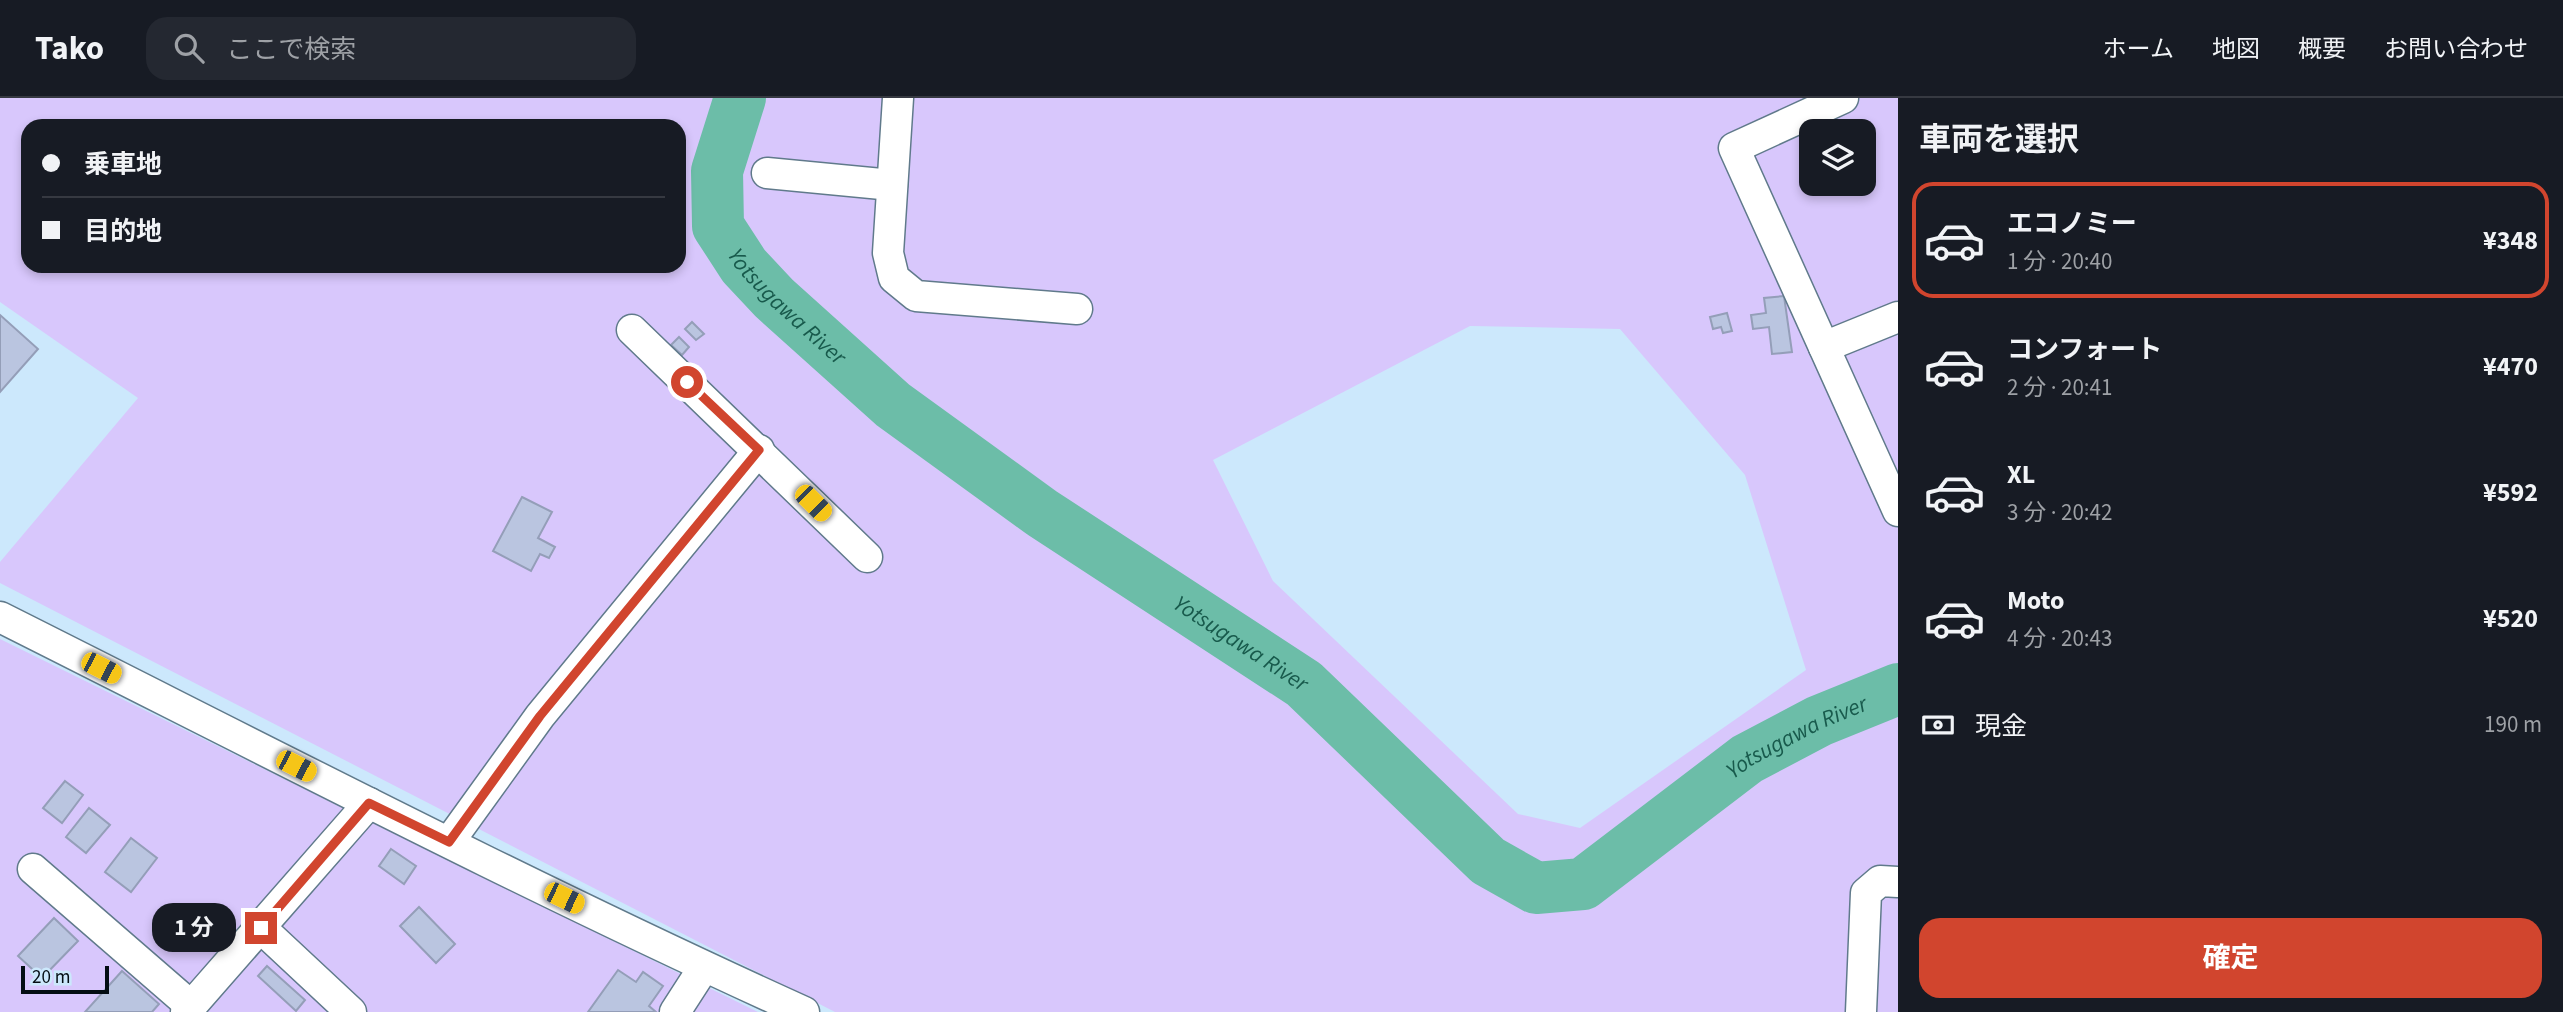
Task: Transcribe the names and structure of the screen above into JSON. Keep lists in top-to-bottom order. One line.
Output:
{"water":["Yotsugawa River"],"scale_bar":"20 m","page":{"header":"Tako","search":"ここで検索","nav":["ホーム","地図","概要","お問い合わせ"],"heading":"車両を選択","banner":["乗車地","目的地"],"list":[{"name":"エコノミー","note":"1 分 · 20:40","value":"¥348"},{"name":"コンフォート","note":"2 分 · 20:41","value":"¥470"},{"name":"XL","note":"3 分 · 20:42","value":"¥592"},{"name":"Moto","note":"4 分 · 20:43","value":"¥520"}],"pay":["現金","190 m"],"bubble":"1 分","buttons":"確定","scale":"20 m"}}
